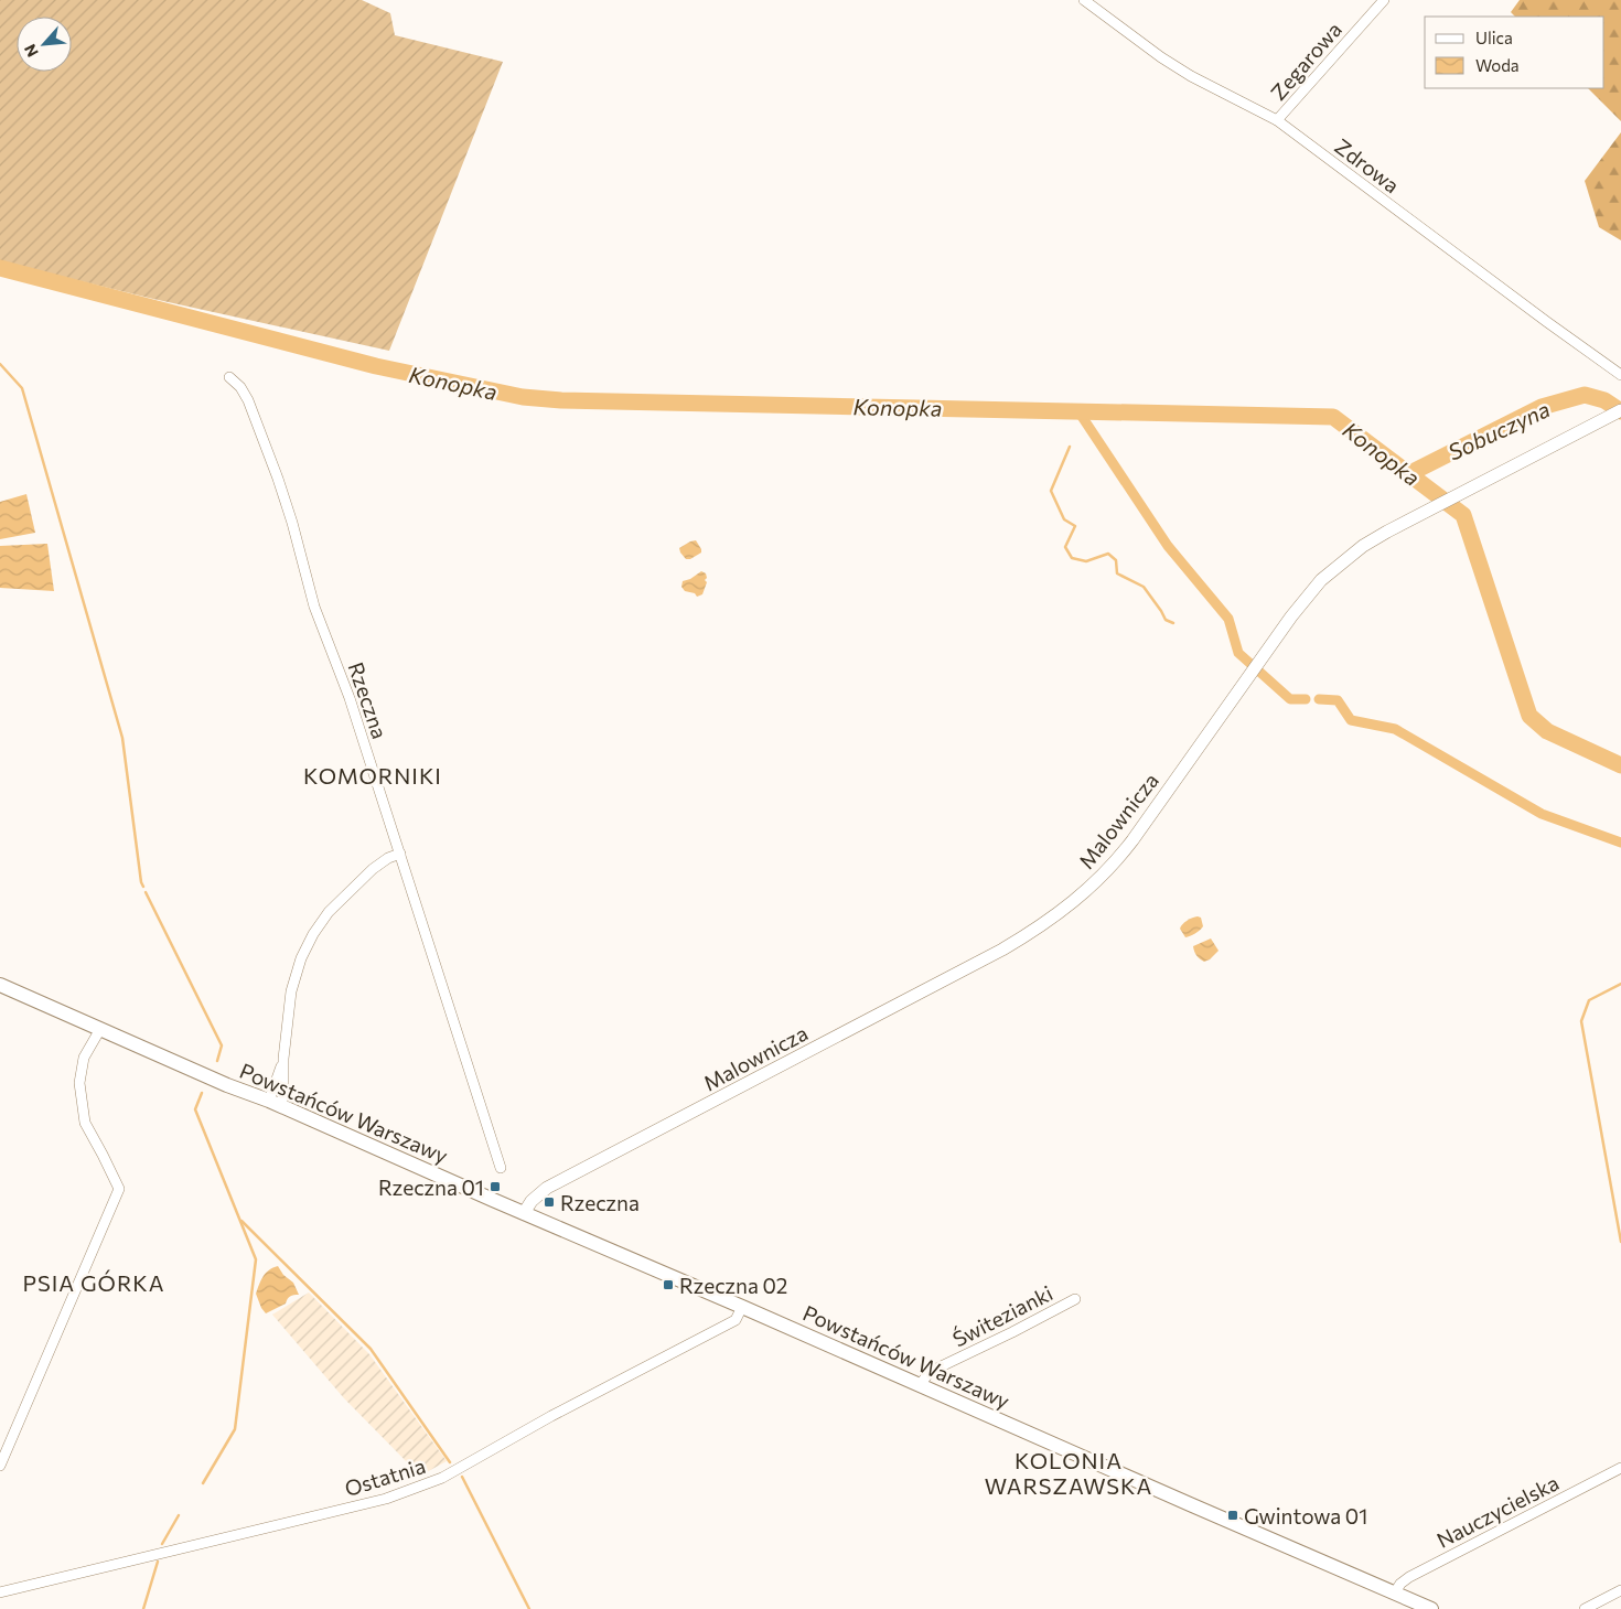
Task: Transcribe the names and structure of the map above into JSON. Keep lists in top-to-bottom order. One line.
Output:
{"streets":{"main road":["Powstańców Warszawy"],"street":["Zegarowa","Zdrowa","Rzeczna","Malownicza","Świtezianki","Ostatnia","Nauczycielska"]},"crossings":[["Zegarowa","Zdrowa"],["Malownicza","Powstańców Warszawy"],["Powstańców Warszawy","Świtezianki"],["Powstańców Warszawy","Ostatnia"],["Powstańców Warszawy","Nauczycielska"]],"districts":["KOMORNIKI","PSIA GÓRKA","KOLONIA WARSZAWSKA"],"water":["Konopka","Sobuczyna"],"places":{"transit":["Rzeczna 01","Rzeczna","Rzeczna 02","Gwintowa 01"]},"legend":["Ulica","Woda"],"north":"bottom left"}
